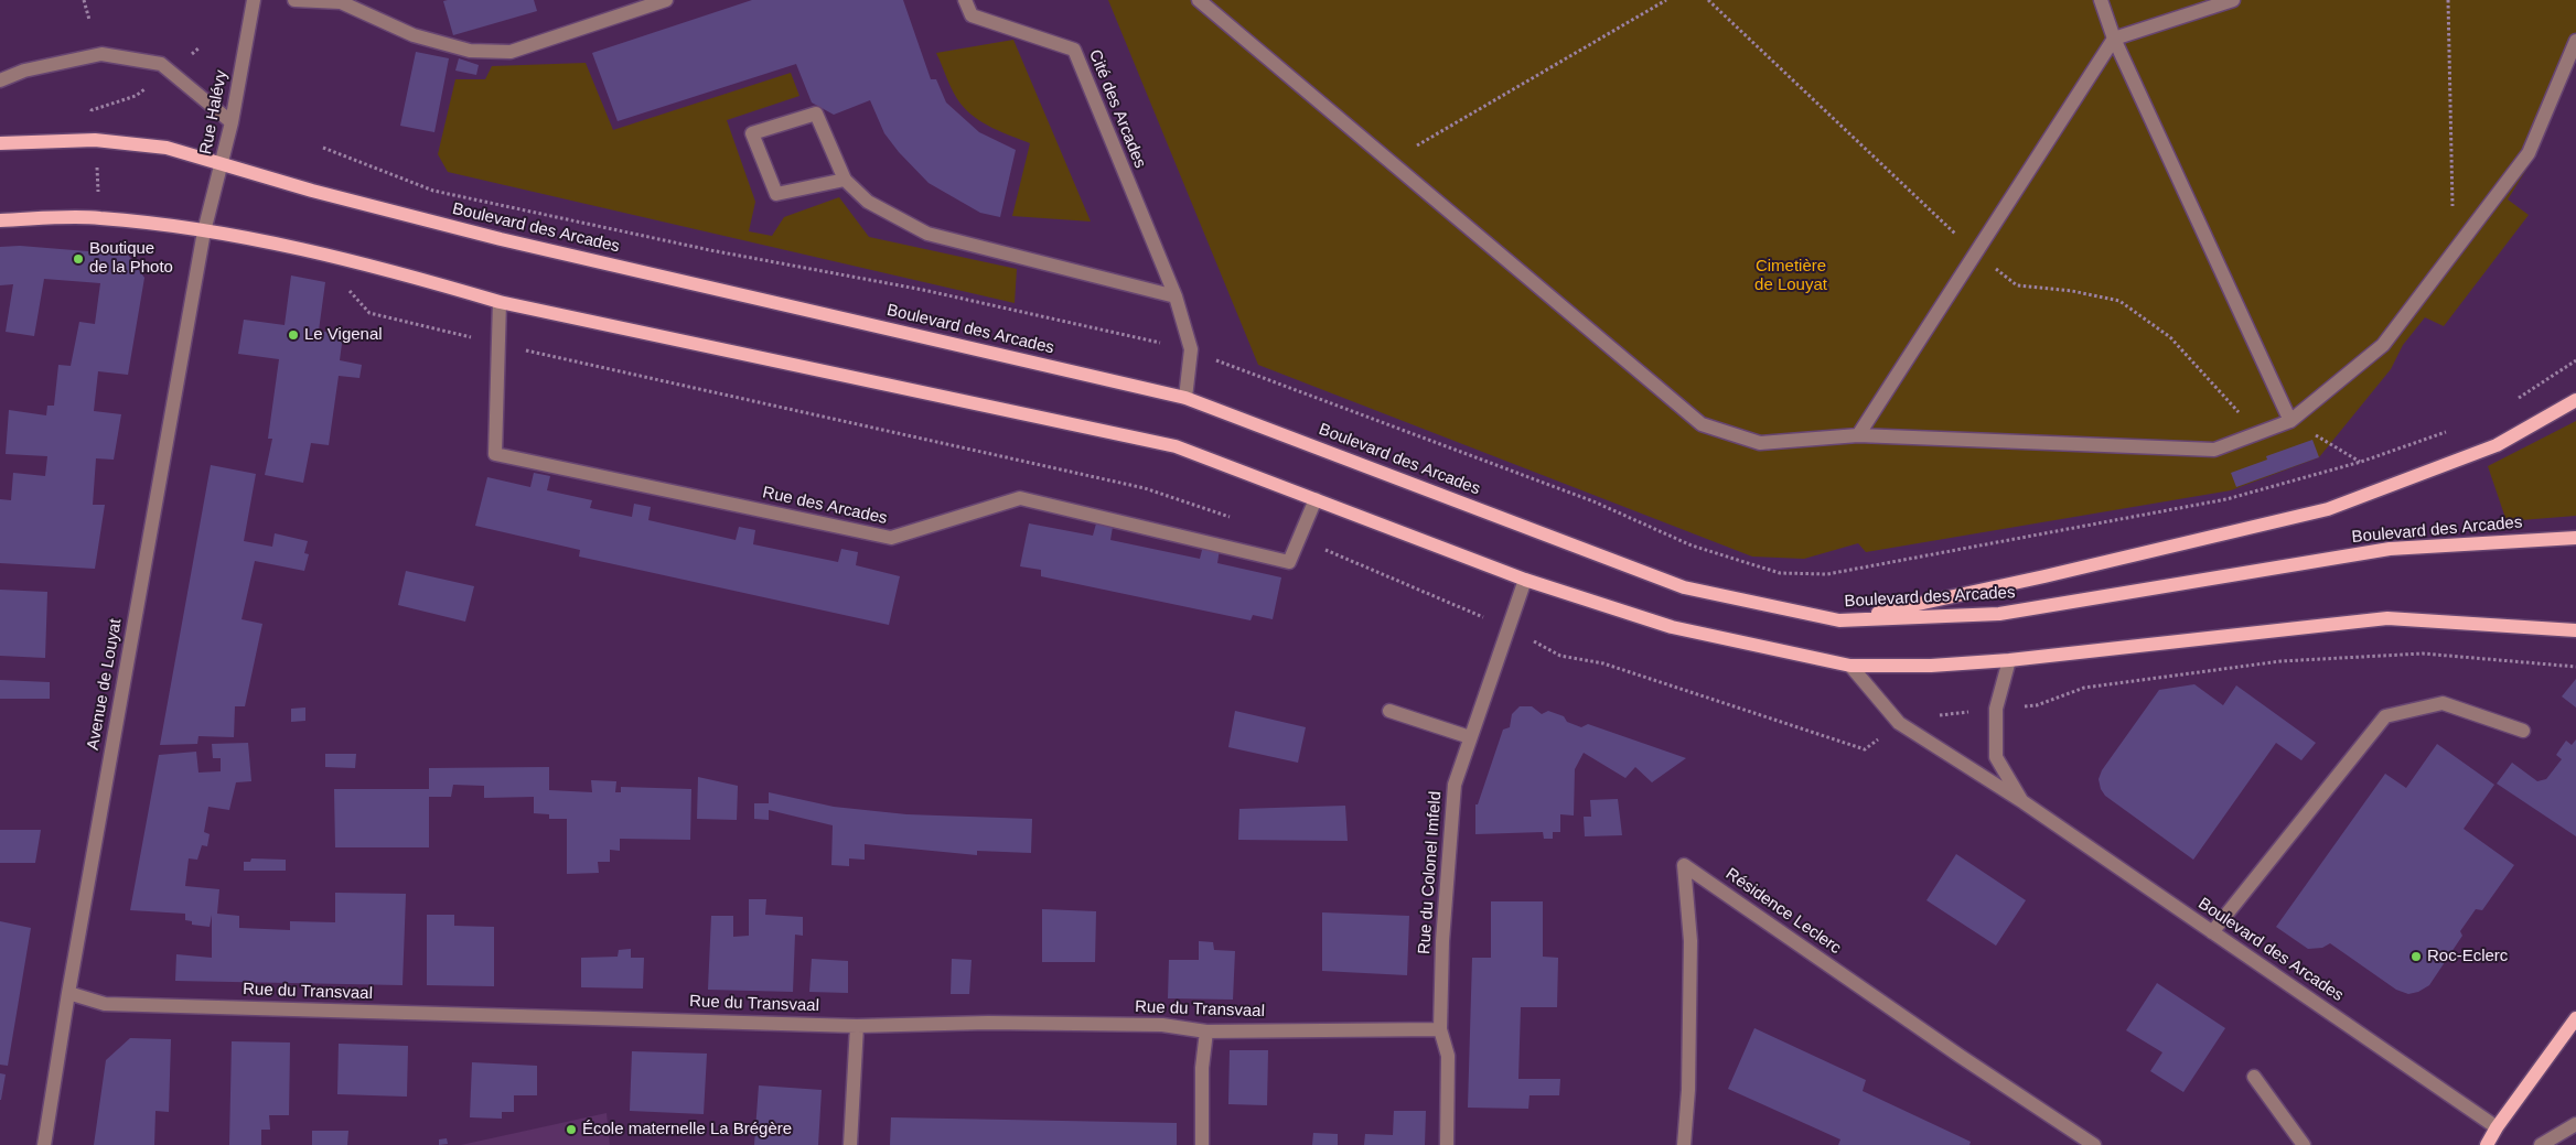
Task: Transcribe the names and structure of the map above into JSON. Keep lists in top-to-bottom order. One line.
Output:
{"streets":{"main road":["Boulevard des Arcades"],"street":["Cité des Arcades","Rue Halévy","Rue des Arcades","Avenue de Louyat","Rue du Colonel Imfeld","Résidence Leclerc","Rue du Transvaal"]},"crossings":[["Cité des Arcades","Boulevard des Arcades"],["Rue Halévy","Boulevard des Arcades"],["Rue Halévy","Avenue de Louyat"],["Avenue de Louyat","Rue du Transvaal"],["Rue du Colonel Imfeld","Rue du Transvaal"]],"parks":["Cimetière de Louyat"],"places":["Boutique de la Photo","Le Vigenal","Roc-Eclerc","École maternelle La Brégère"]}
